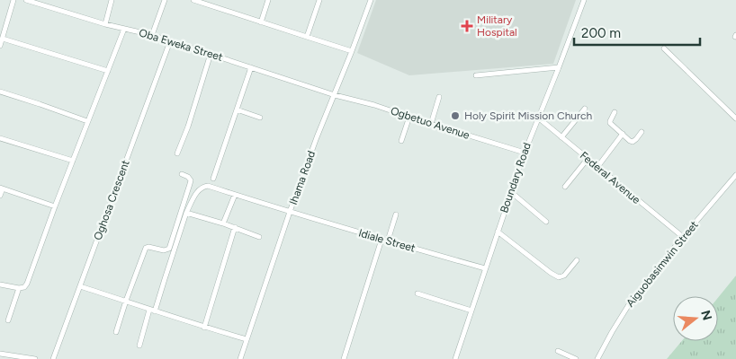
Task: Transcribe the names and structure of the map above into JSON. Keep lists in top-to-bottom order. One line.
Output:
{"streets":{"street":["Oba Eweka Street","Ogbetuo Avenue","Ihama Road","Boundary Road","Federal Avenue","Oghosa Crescent","Idiale Street","Aiguobasimwin Street"]},"crossings":[["Oba Eweka Street","Ogbetuo Avenue"],["Oba Eweka Street","Ihama Road"],["Oba Eweka Street","Oghosa Crescent"],["Ogbetuo Avenue","Ihama Road"],["Ogbetuo Avenue","Boundary Road"],["Ihama Road","Idiale Street"],["Boundary Road","Federal Avenue"],["Boundary Road","Idiale Street"],["Federal Avenue","Aiguobasimwin Street"]],"places":{"health":["Military Hospital"],"other":["Holy Spirit Mission Church"]},"scale_bar":"200 m","north":"right"}
